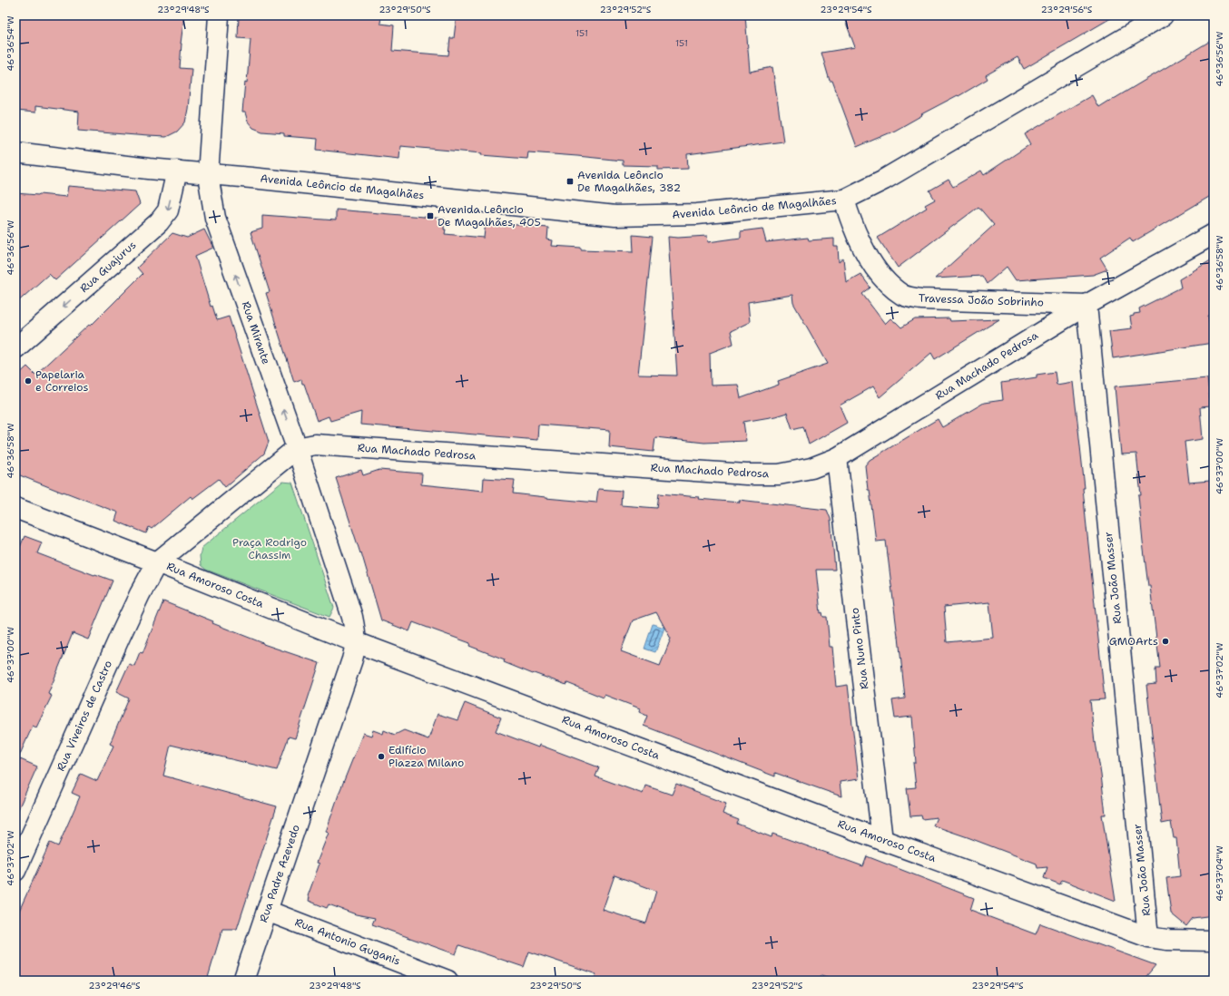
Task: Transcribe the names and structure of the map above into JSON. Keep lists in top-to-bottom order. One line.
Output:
{"streets":{"street":["Avenida Leôncio de Magalhães","Rua Guajurus","Travessa João Sobrinho","Rua Mirante","Rua Machado Pedrosa","Rua João Masser","Rua Amoroso Costa","Rua Nuno Pinto","Rua Viveiros de Castro","Rua Padre Azevedo","Rua Antonio Guganis"]},"crossings":[["Avenida Leôncio de Magalhães","Rua Guajurus"],["Avenida Leôncio de Magalhães","Travessa João Sobrinho"],["Avenida Leôncio de Magalhães","Rua Mirante"],["Travessa João Sobrinho","Rua Machado Pedrosa"],["Travessa João Sobrinho","Rua João Masser"],["Rua Mirante","Rua Machado Pedrosa"],["Rua Mirante","Rua Amoroso Costa"],["Rua Mirante","Rua Padre Azevedo"],["Rua Machado Pedrosa","Rua João Masser"],["Rua Machado Pedrosa","Rua Nuno Pinto"],["Rua João Masser","Rua Amoroso Costa"],["Rua Amoroso Costa","Rua Nuno Pinto"],["Rua Amoroso Costa","Rua Viveiros de Castro"],["Rua Amoroso Costa","Rua Padre Azevedo"],["Rua Padre Azevedo","Rua Antonio Guganis"]],"one_way":["Rua Guajurus","Rua Mirante"],"parks":["Praça Rodrigo Chassim"],"places":{"transit":["Avenida Leôncio De Magalhães, 382","Avenida Leôncio De Magalhães, 405"],"other":["Papelaria e Correios","GMOArts","Edifício Piazza Milano"]},"house_numbers":["151","151"],"coordinates":["23°29'48\"S","23°29'50\"S","23°29'52\"S","23°29'54\"S","23°29'56\"S","46°36'54\"W","46°36'56\"W","46°36'58\"W","46°37'00\"W","46°37'02\"W","46°37'04\"W","23°29'46\"S"]}
